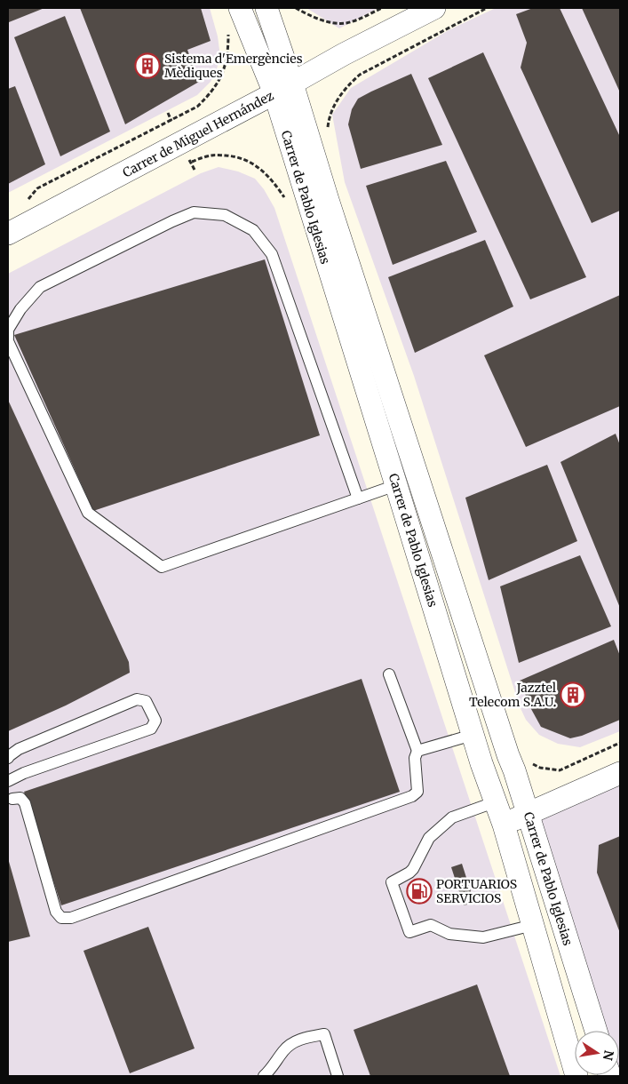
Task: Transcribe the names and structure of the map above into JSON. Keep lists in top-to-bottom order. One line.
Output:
{"streets":{"street":["Carrer de Miguel Hernández","Carrer de Pablo Iglesias"]},"crossings":[["Carrer de Miguel Hernández","Carrer de Pablo Iglesias"]],"places":{"building":["Sistema d'Emergències Mèdiques","Jazztel Telecom S.A.U."],"fuel station":["PORTUARIOS SERVICIOS"]},"north":"right"}
